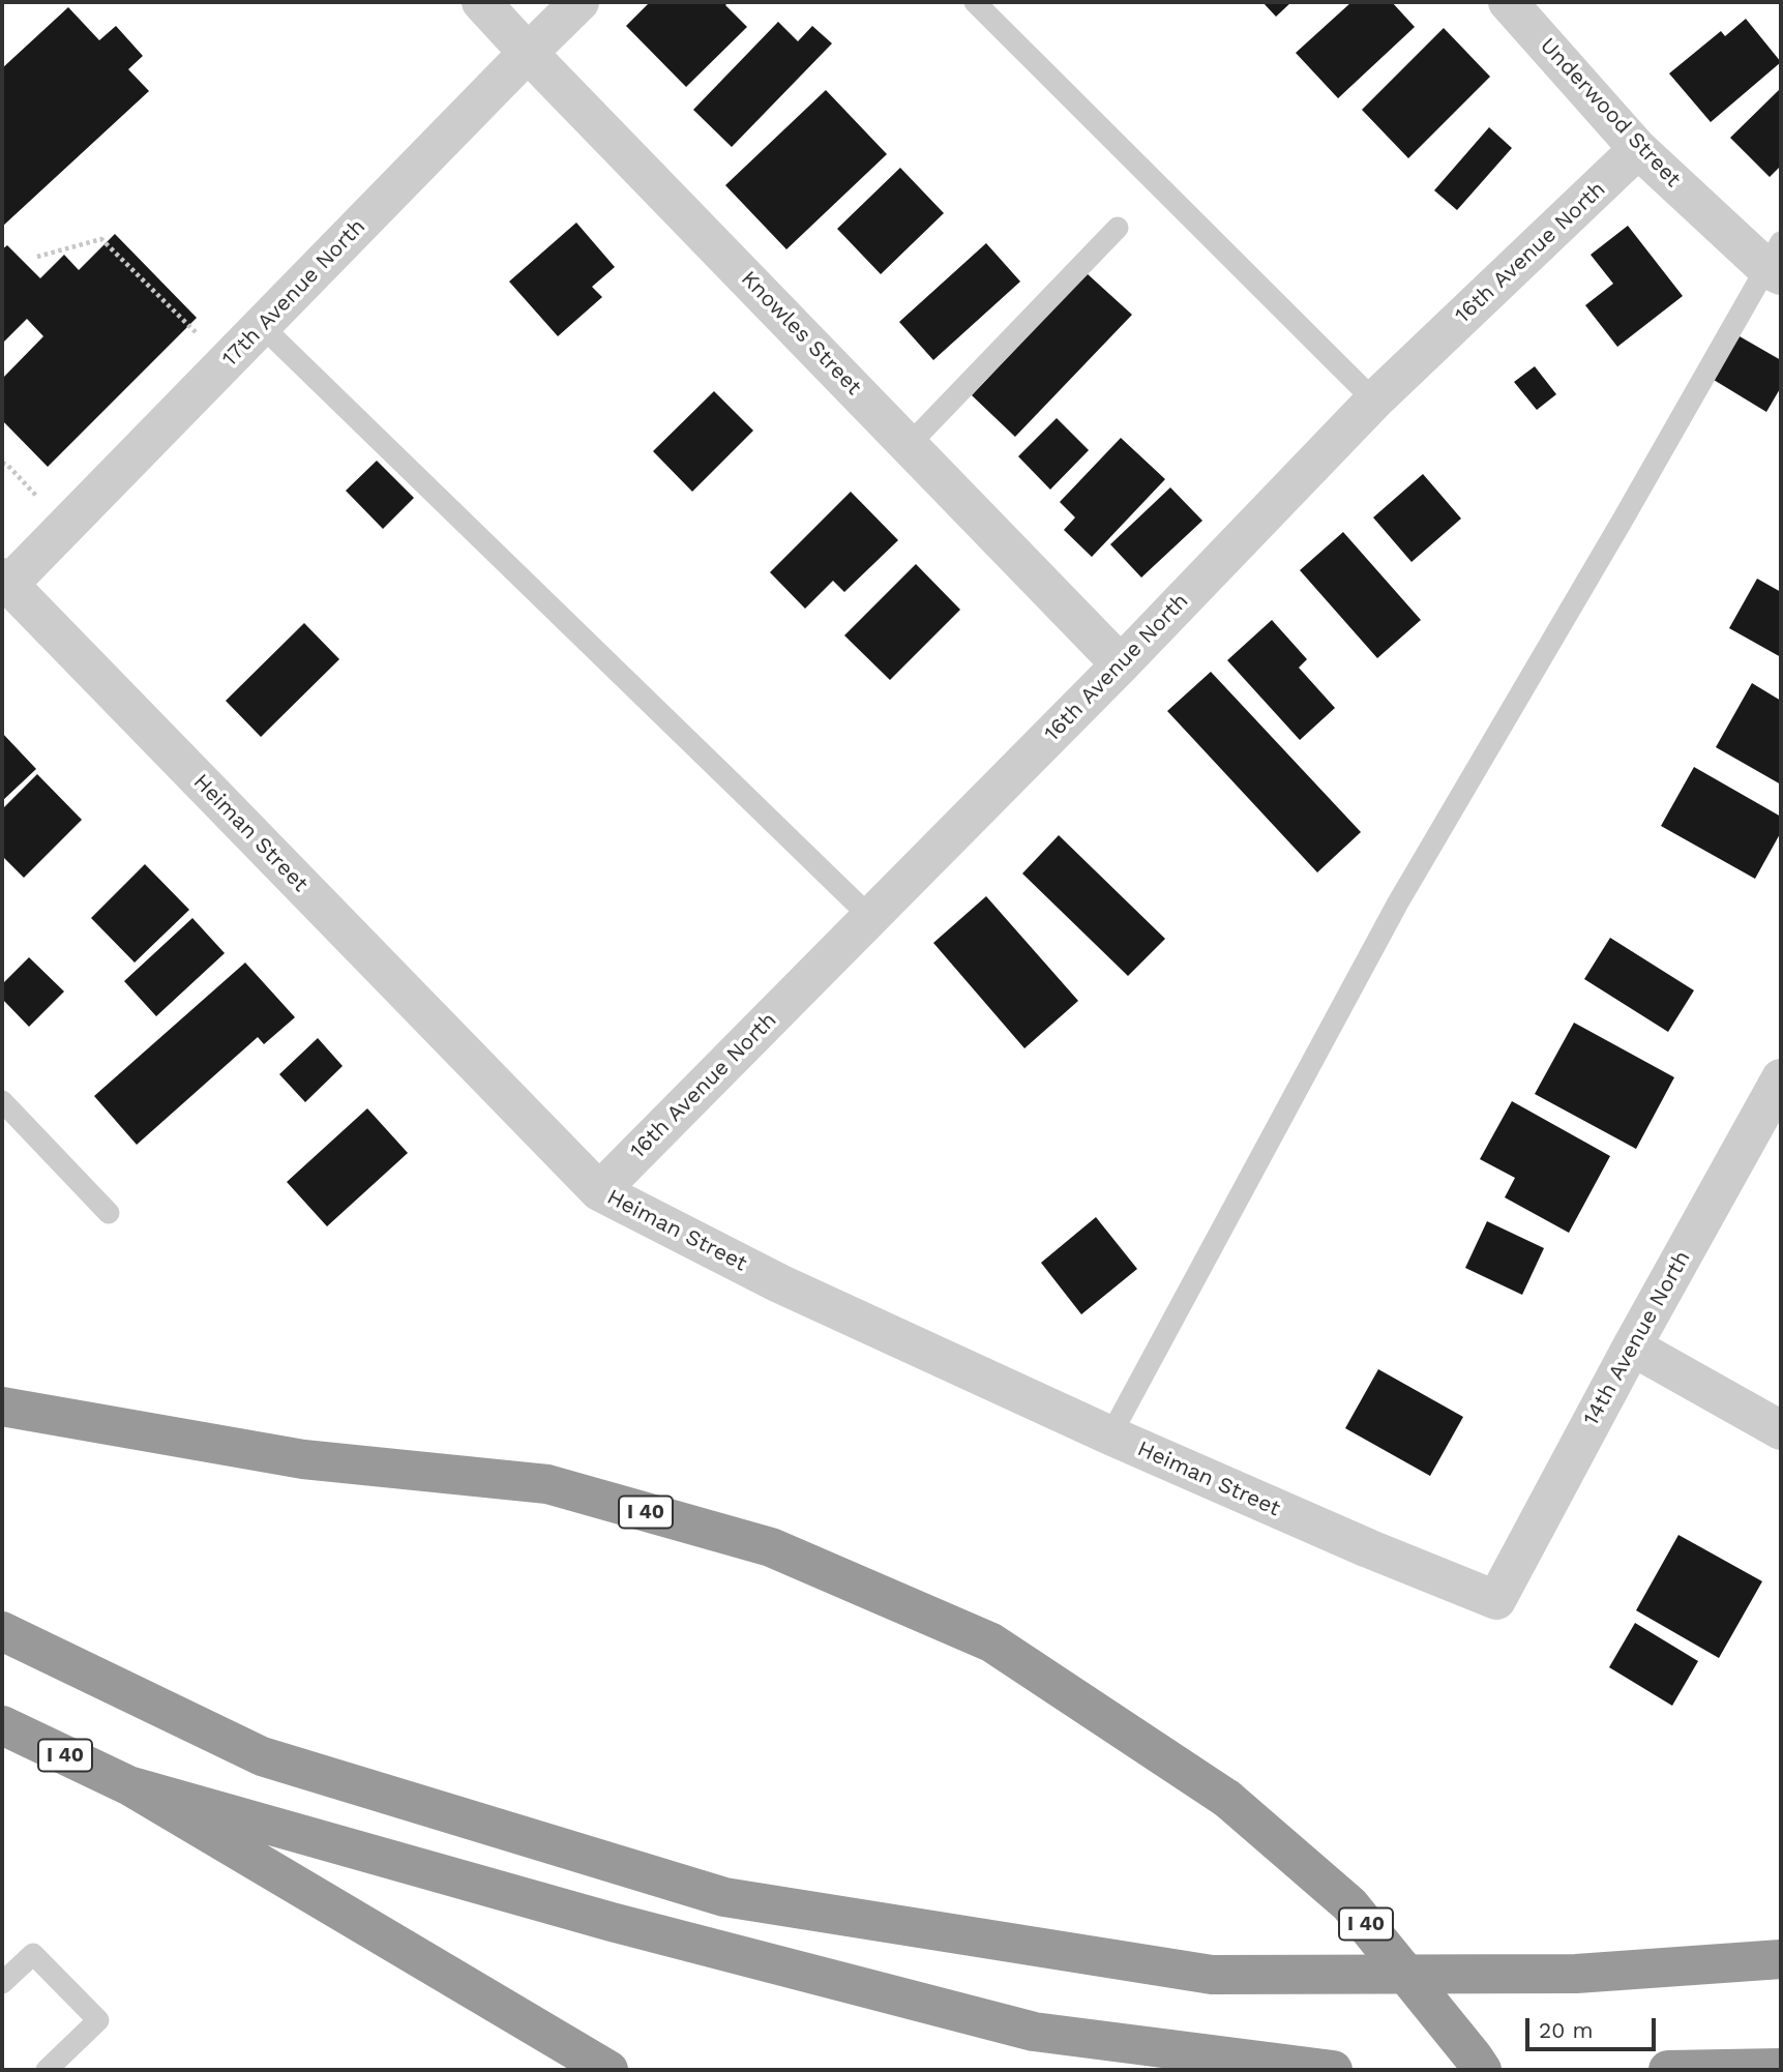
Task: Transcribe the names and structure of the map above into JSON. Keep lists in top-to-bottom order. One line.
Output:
{"streets":{"highway":["I 40"],"street":["Underwood Street","16th Avenue North","17th Avenue North","Knowles Street","Heiman Street","14th Avenue North"]},"crossings":[["Underwood Street","16th Avenue North"],["16th Avenue North","Knowles Street"],["16th Avenue North","Heiman Street"],["17th Avenue North","Knowles Street"],["17th Avenue North","Heiman Street"],["Heiman Street","14th Avenue North"]],"scale_bar":"20 m"}
